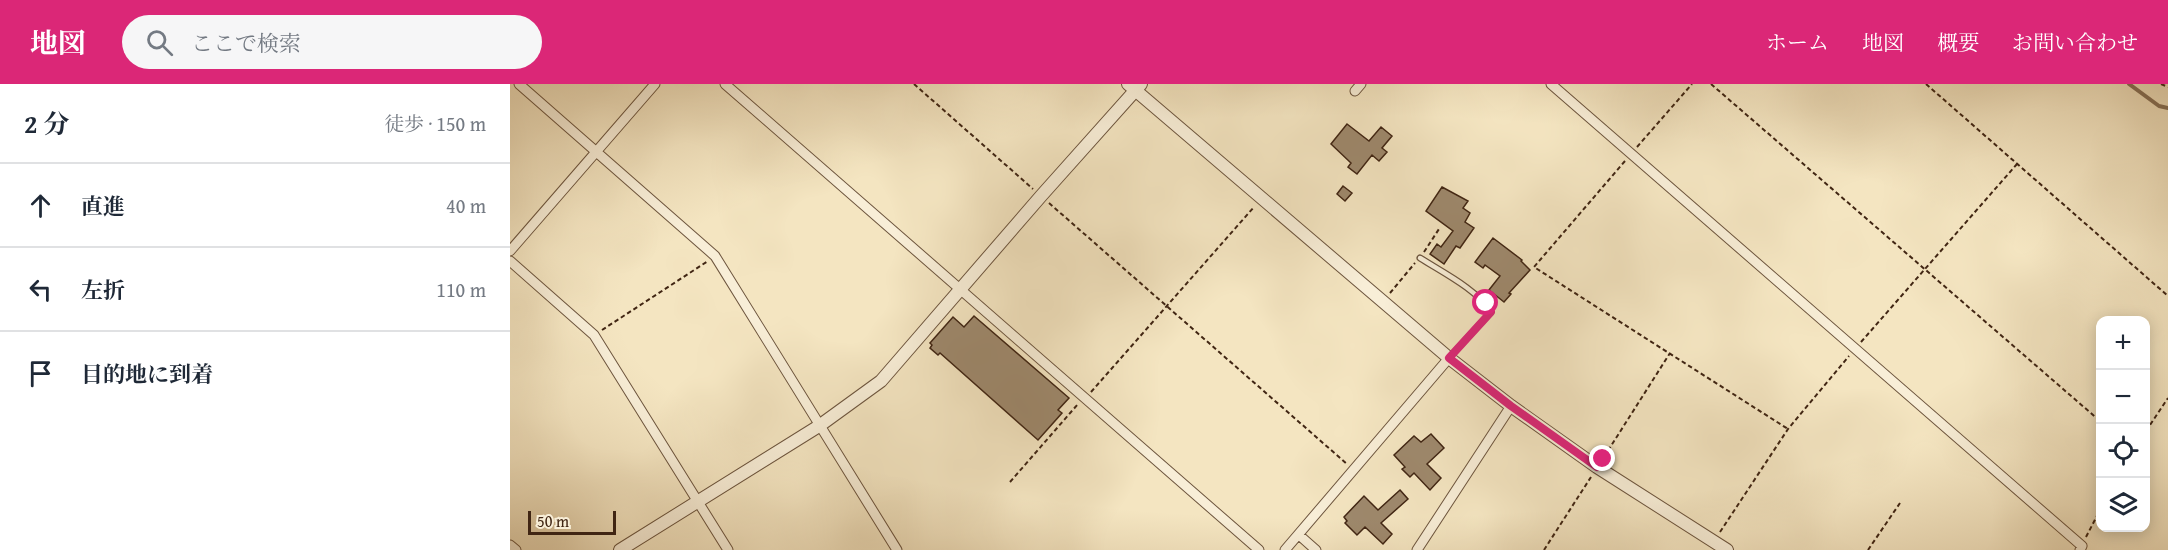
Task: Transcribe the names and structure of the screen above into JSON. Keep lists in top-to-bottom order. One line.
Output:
{"scale_bar":"50 m","page":{"header":"地図","search":"ここで検索","nav":["ホーム","地図","概要","お問い合わせ"],"heading":["2 分","徒歩 · 150 m"],"list":[["直進","40 m"],["左折","110 m"],"目的地に到着"],"map_buttons":["+","−"],"scale":"50 m"}}
